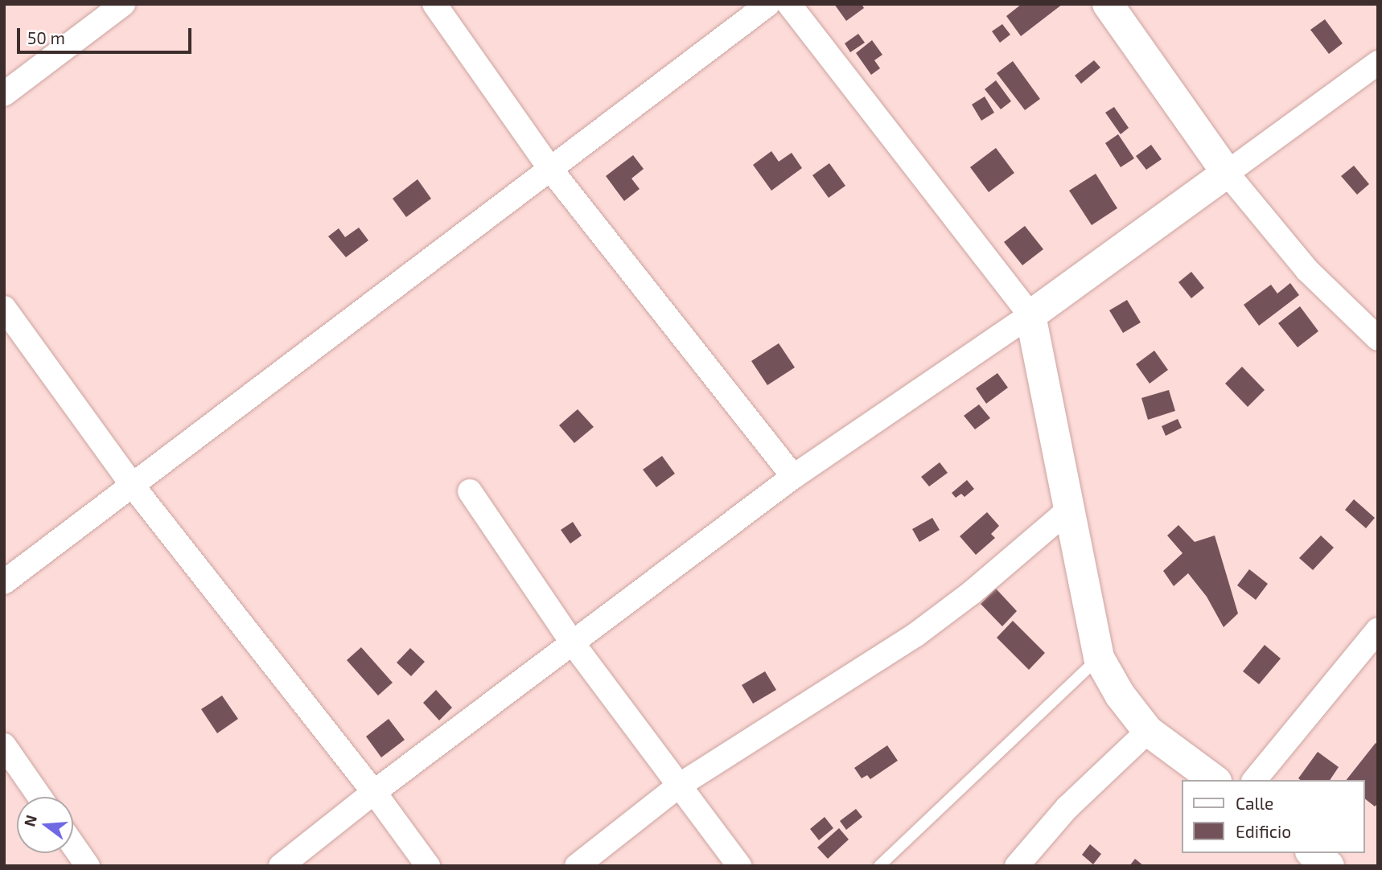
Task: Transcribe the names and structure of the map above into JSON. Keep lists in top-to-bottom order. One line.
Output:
{"legend":["Calle","Edificio"],"scale_bar":"50 m","north":"left"}
